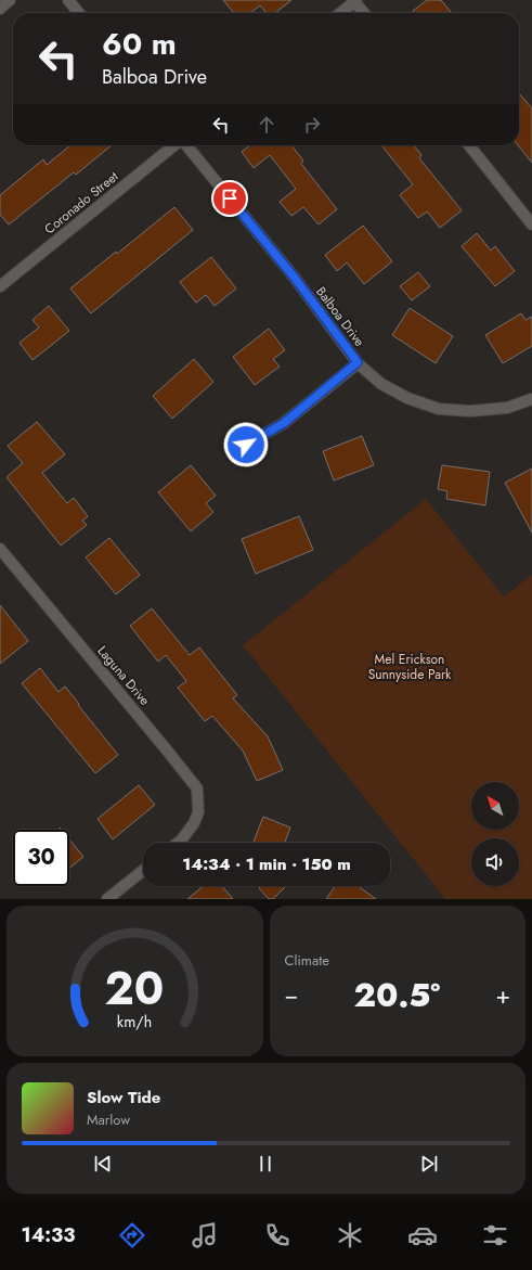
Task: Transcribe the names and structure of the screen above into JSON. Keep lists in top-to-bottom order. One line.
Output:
{"streets":{"street":["Coronado Street","Balboa Drive","Laguna Drive"]},"parks":["Mel Erickson Sunnyside Park"],"north":"top left","page":{"turn":["60 m","Balboa Drive"],"limit":"30","trip":"14:34 · 1 min · 150 m","tile":"Climate","heat":["−","20.5°","+"],"song":["Slow Tide","Marlow"],"tabs":"14:33","gauge":["20","km/h"]}}
